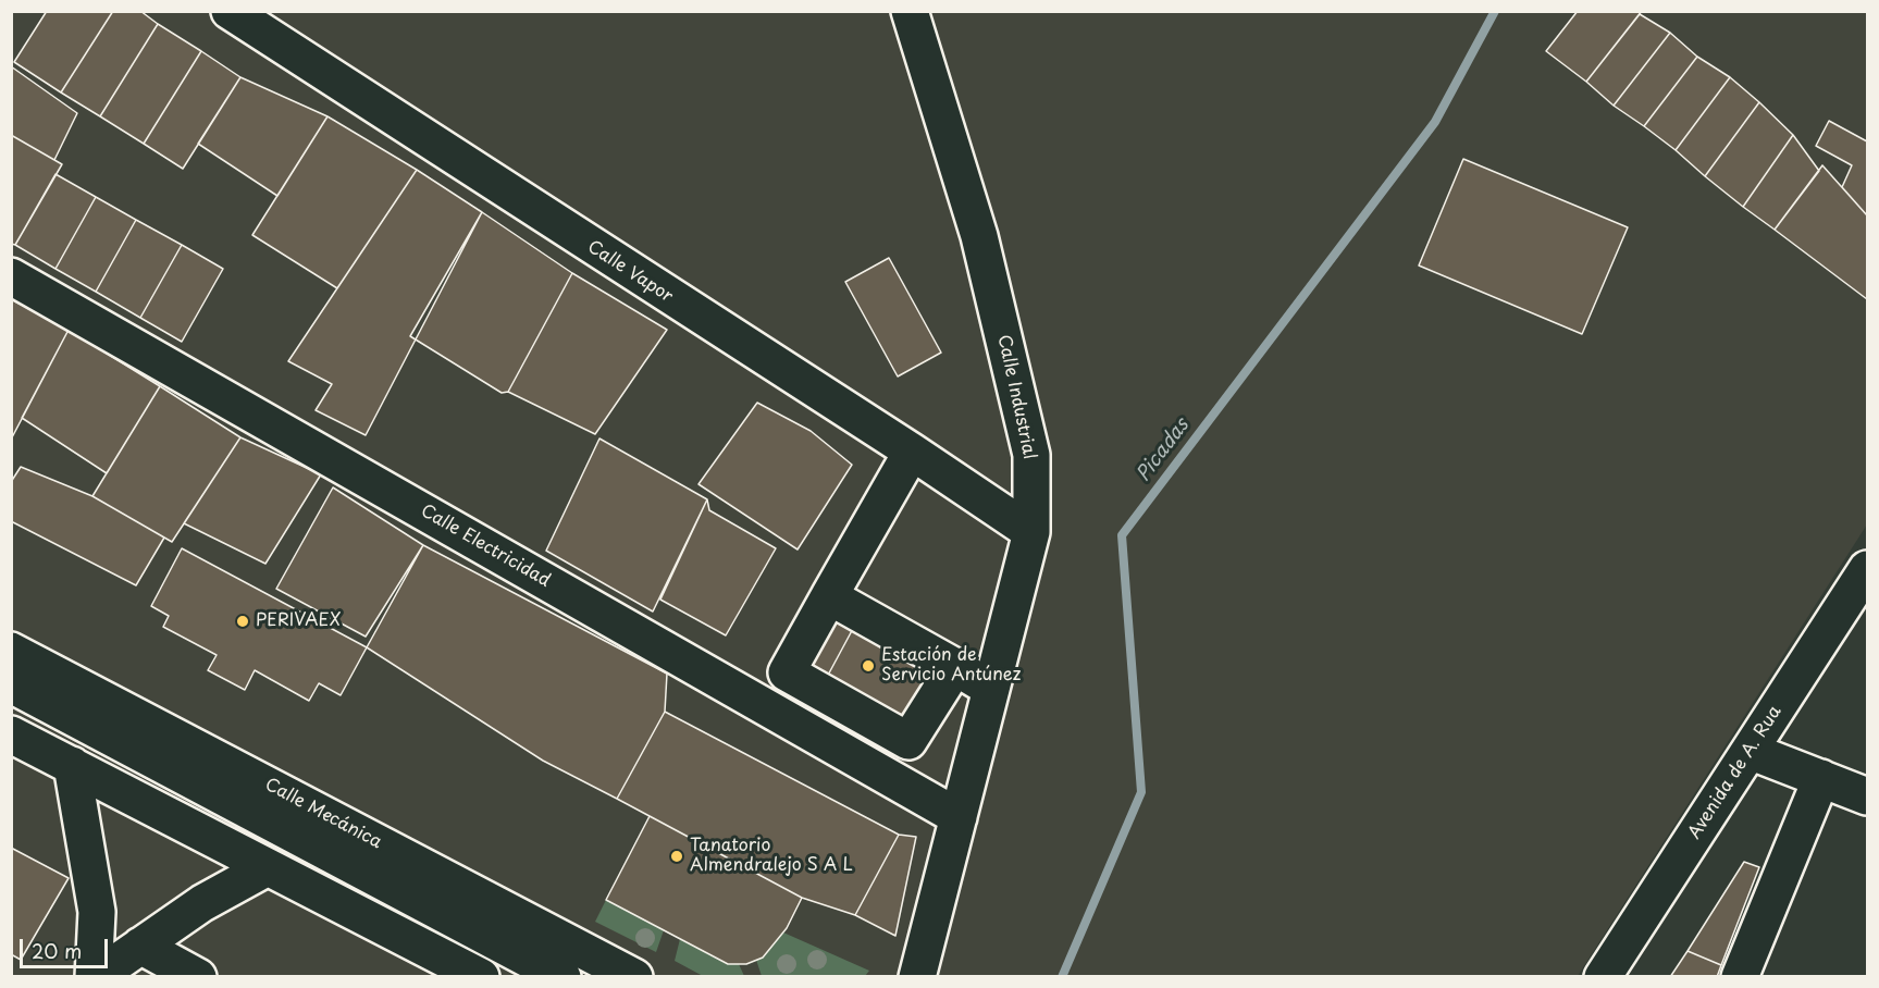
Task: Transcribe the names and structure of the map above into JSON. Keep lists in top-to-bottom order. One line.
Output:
{"streets":{"street":["Calle Vapor","Calle Industrial","Calle Electricidad","Avenida de A. Rua","Calle Mecánica"]},"crossings":[["Calle Vapor","Calle Industrial"],["Calle Industrial","Calle Electricidad"]],"water":["Picadas"],"places":["PERIVAEX","Estación de Servicio Antúnez","Tanatorio Almendralejo S A L"],"scale_bar":"20 m"}
